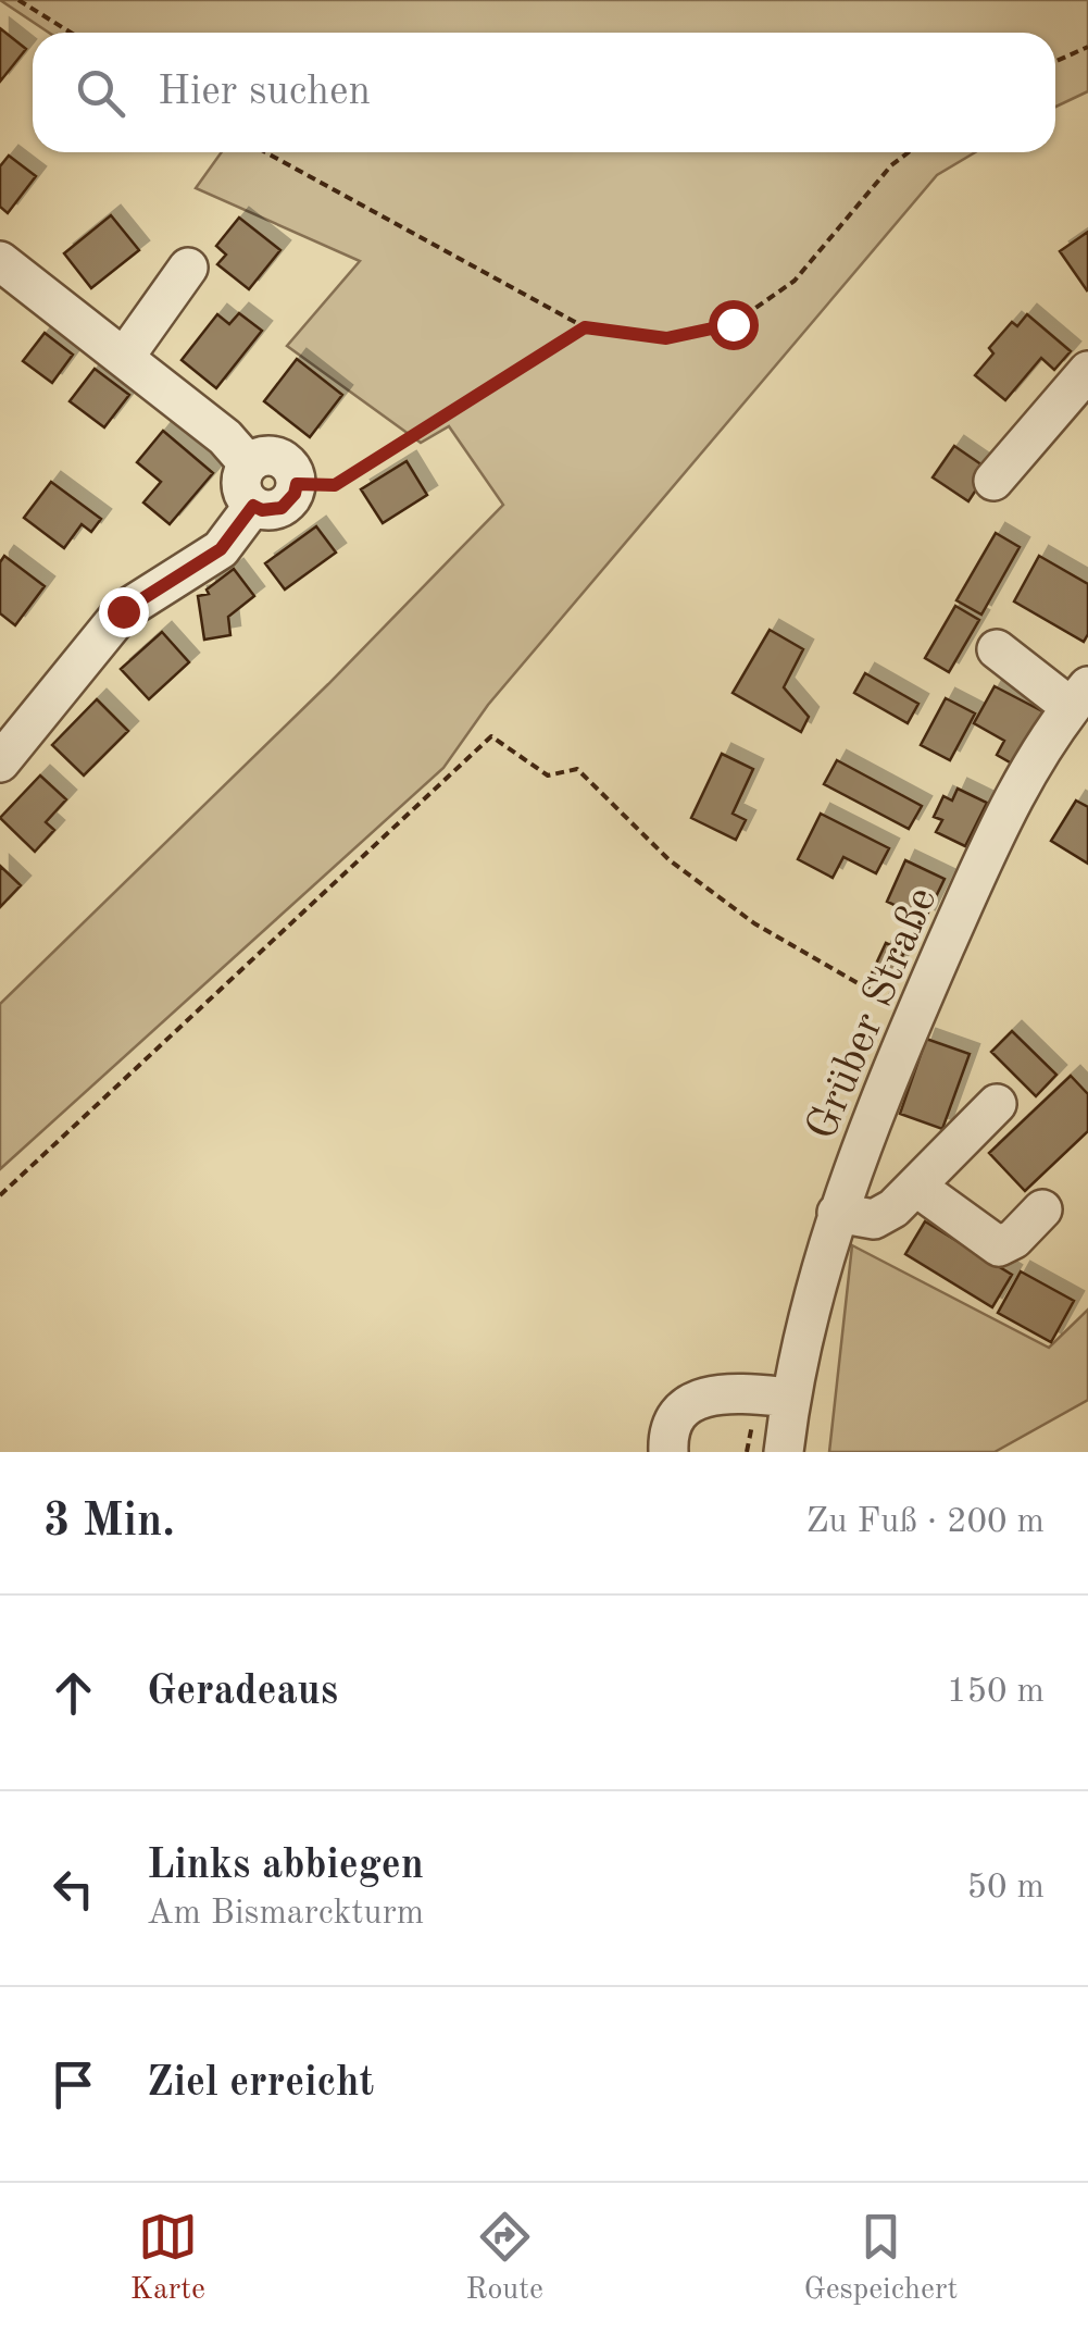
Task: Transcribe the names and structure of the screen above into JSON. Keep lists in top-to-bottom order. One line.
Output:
{"streets":{"street":["Grüber Straße"]},"page":{"search":"Hier suchen","heading":["3 Min.","Zu Fuß · 200 m"],"list":[["Geradeaus","150 m"],["Links abbiegen","Am Bismarckturm","50 m"],"Ziel erreicht"],"nav":["Karte","Route","Gespeichert"]}}
